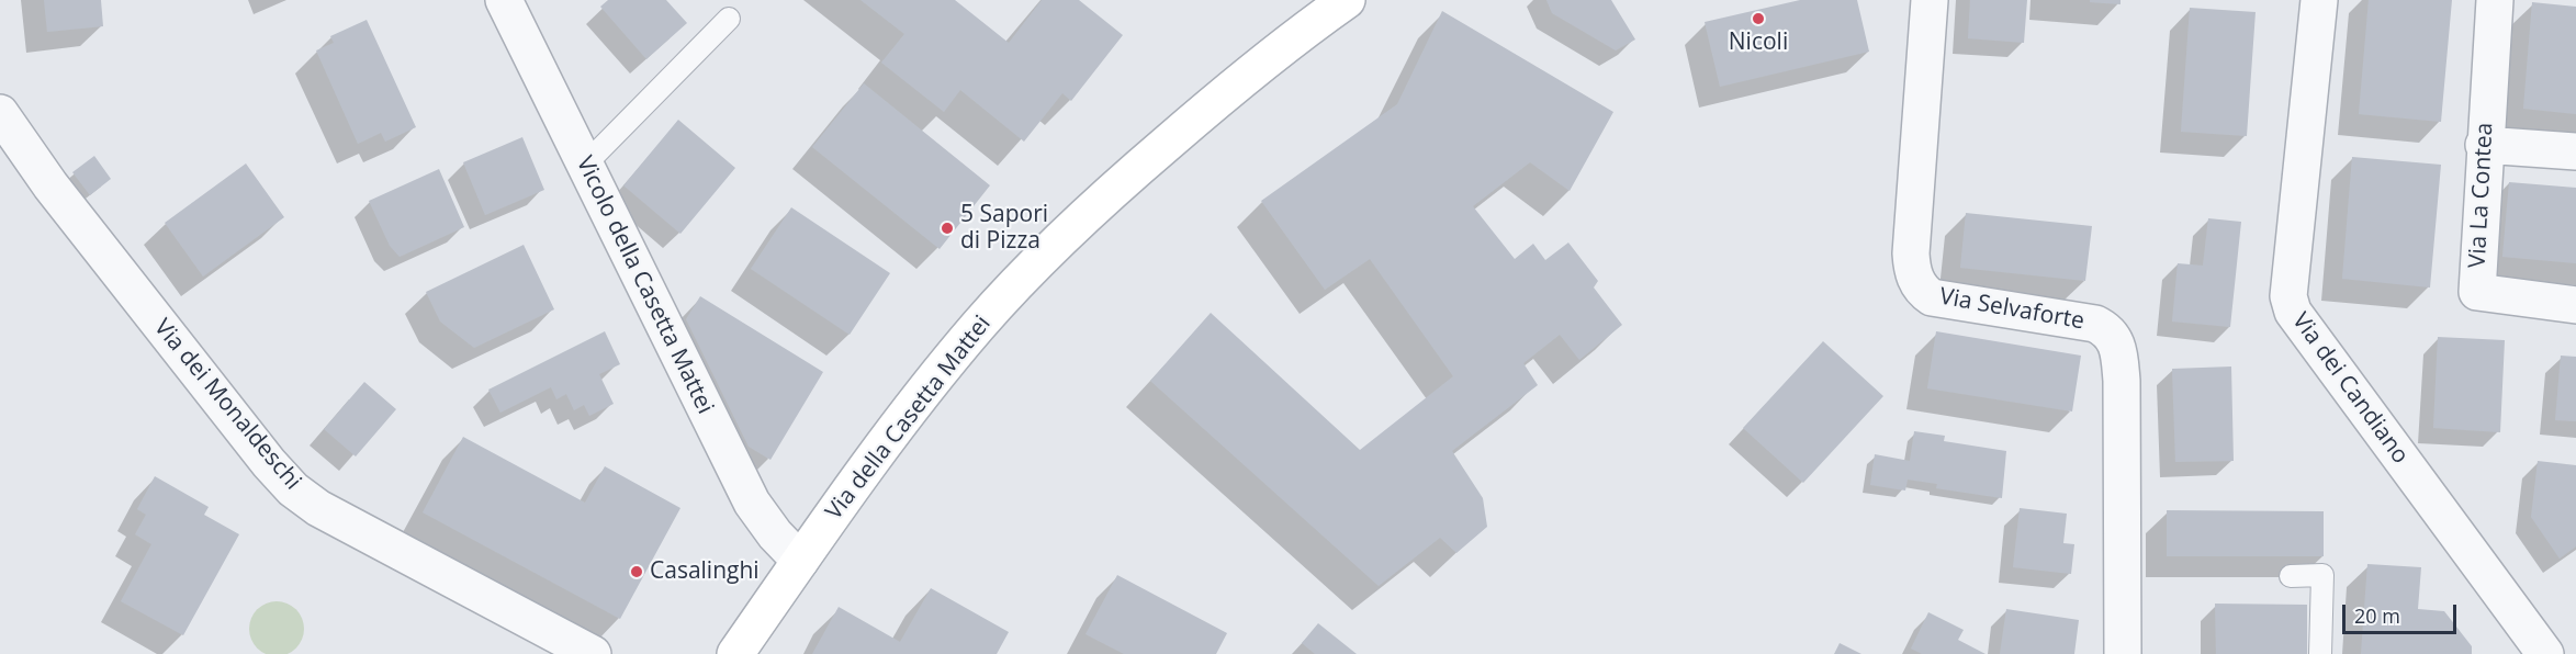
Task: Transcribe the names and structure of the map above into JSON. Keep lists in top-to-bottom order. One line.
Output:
{"streets":{"main road":["Via della Casetta Mattei"],"street":["Via La Contea","Vicolo della Casetta Mattei","Via Selvaforte","Via dei Candiano","Via dei Monaldeschi"]},"crossings":[["Vicolo della Casetta Mattei","Via della Casetta Mattei"]],"places":["Nicoli","5 Sapori di Pizza","Casalinghi"],"scale_bar":"20 m"}
